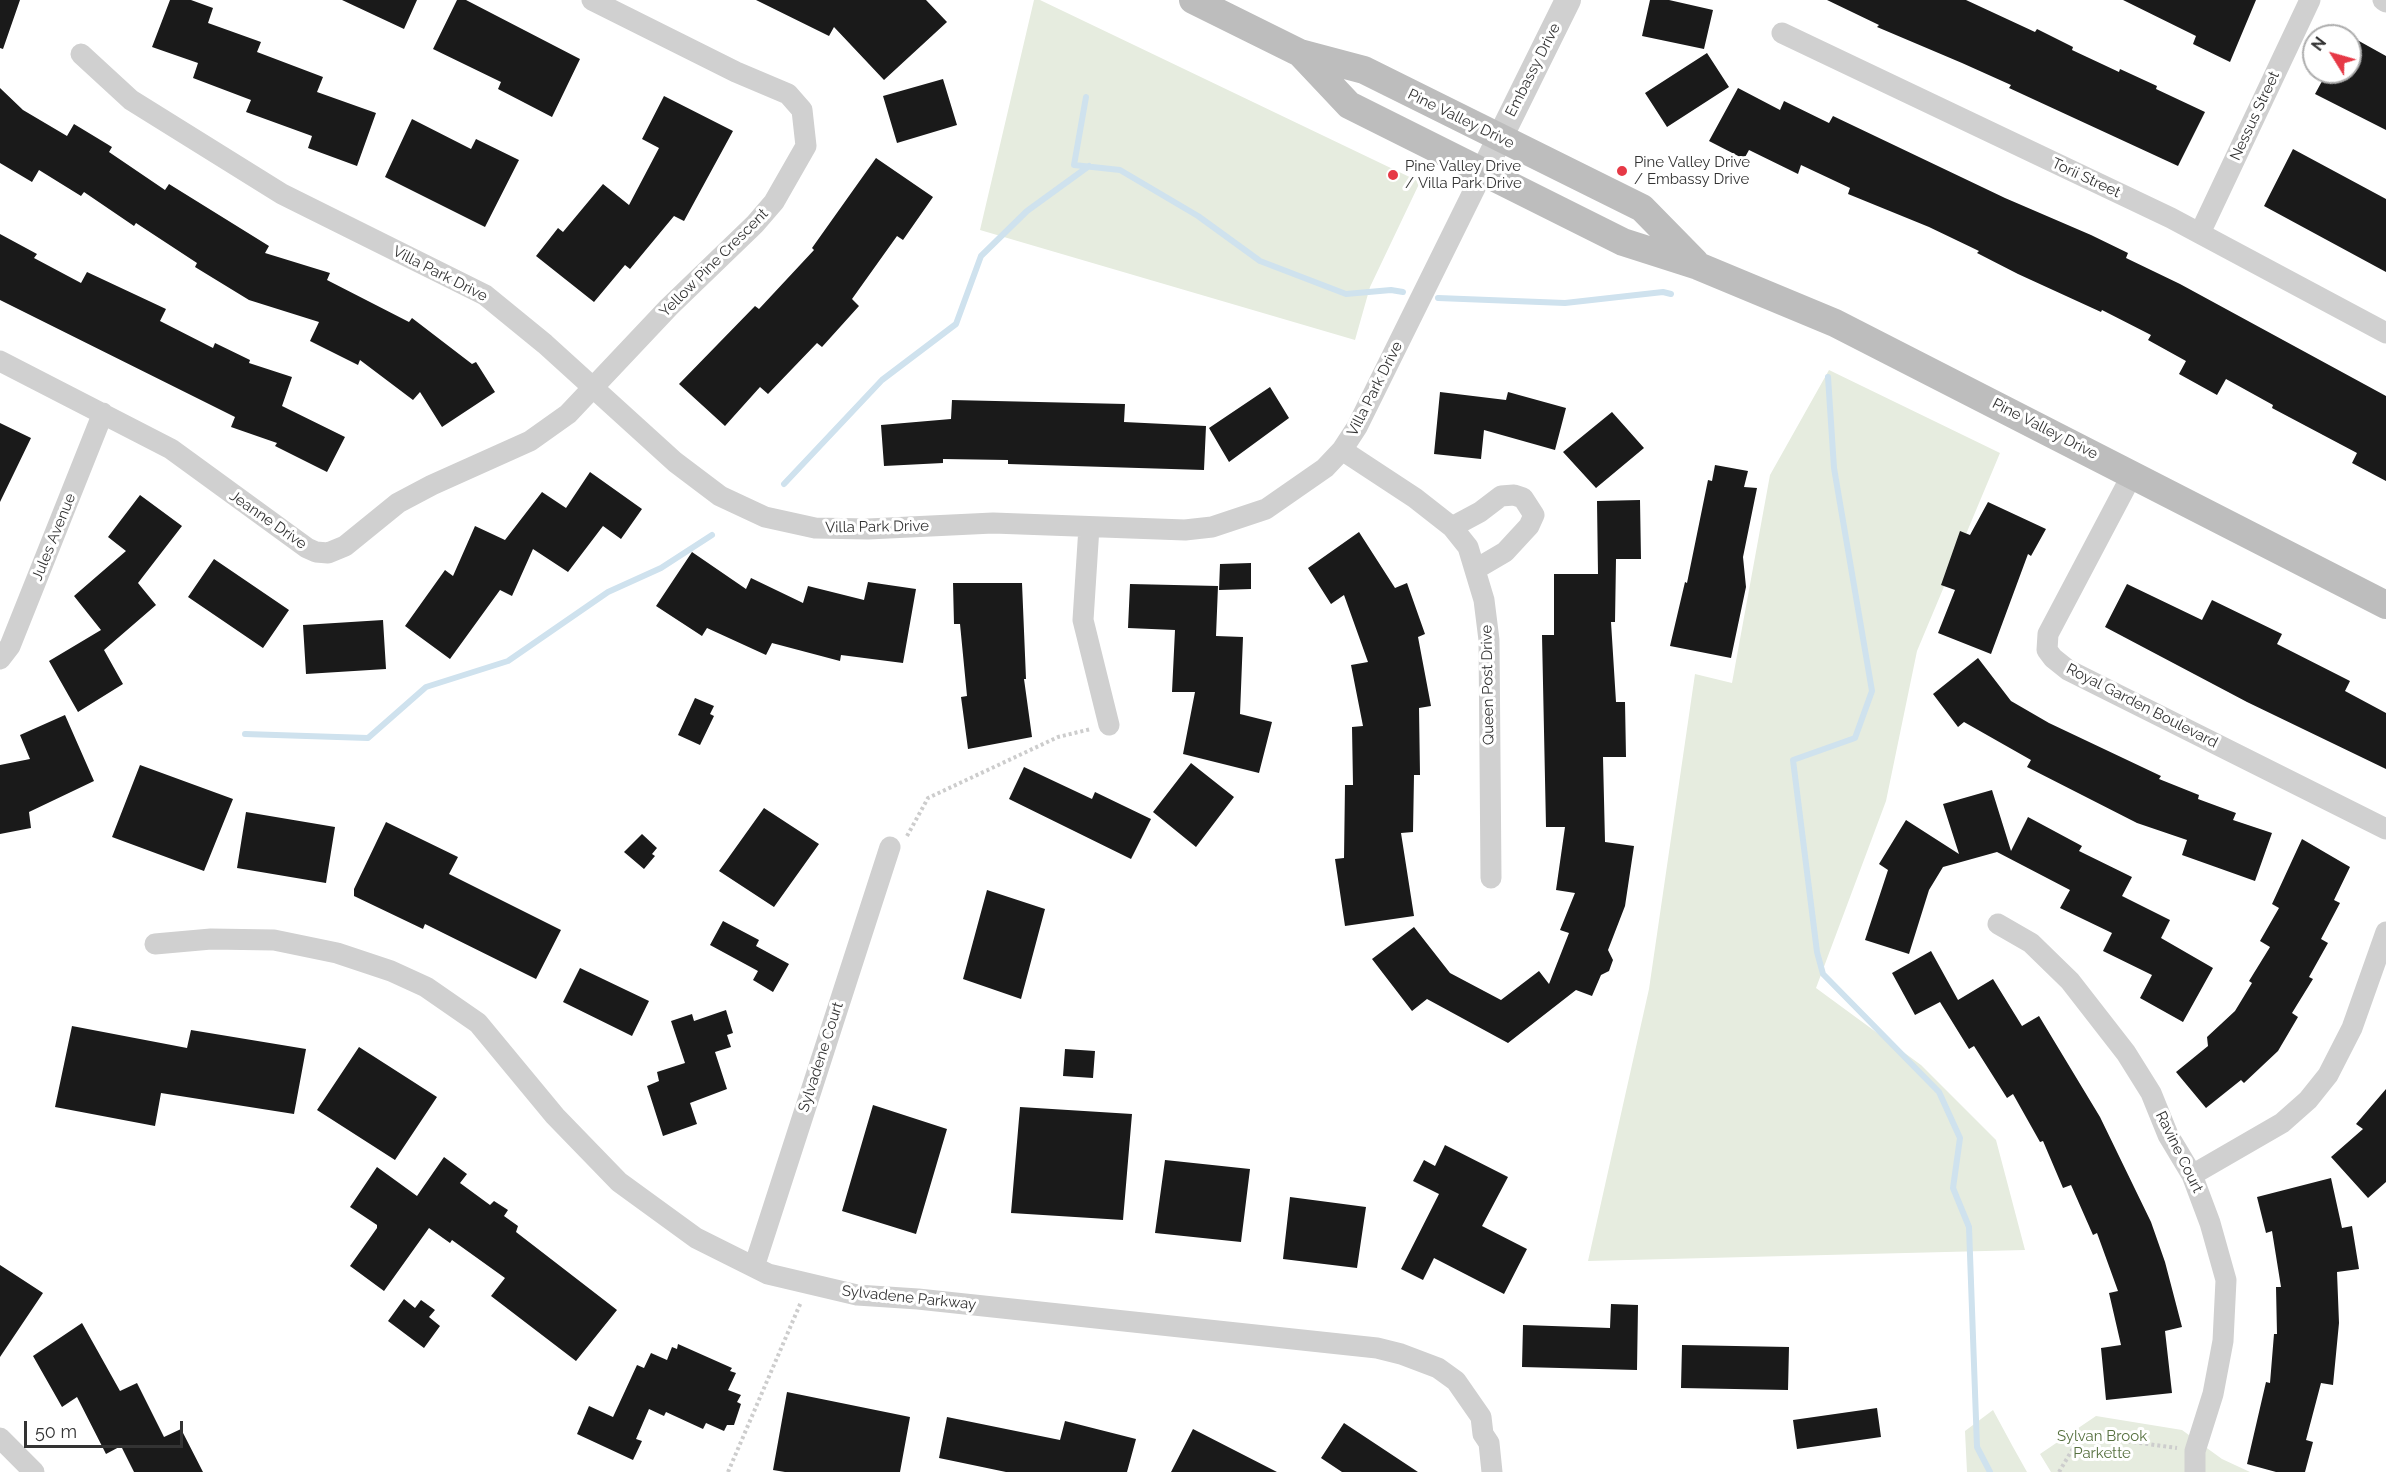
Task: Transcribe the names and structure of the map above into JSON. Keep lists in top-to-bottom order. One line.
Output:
{"streets":{"main road":["Pine Valley Drive"],"street":["Embassy Drive","Nessus Street","Torii Street","Yellow Pine Crescent","Villa Park Drive","Jeanne Drive","Jules Avenue","Queen Post Drive","Royal Garden Boulevard","Sylvadene Court","Ravine Court","Sylvadene Parkway"]},"crossings":[["Embassy Drive","Pine Valley Drive"],["Embassy Drive","Villa Park Drive"],["Nessus Street","Torii Street"],["Pine Valley Drive","Villa Park Drive"],["Pine Valley Drive","Royal Garden Boulevard"],["Yellow Pine Crescent","Villa Park Drive"],["Yellow Pine Crescent","Jeanne Drive"],["Villa Park Drive","Jeanne Drive"],["Villa Park Drive","Queen Post Drive"],["Jeanne Drive","Jules Avenue"],["Sylvadene Court","Sylvadene Parkway"]],"parks":["Sylvan Brook Parkette"],"places":["Pine Valley Drive / Embassy Drive","Pine Valley Drive / Villa Park Drive"],"scale_bar":"50 m","north":"top left"}
